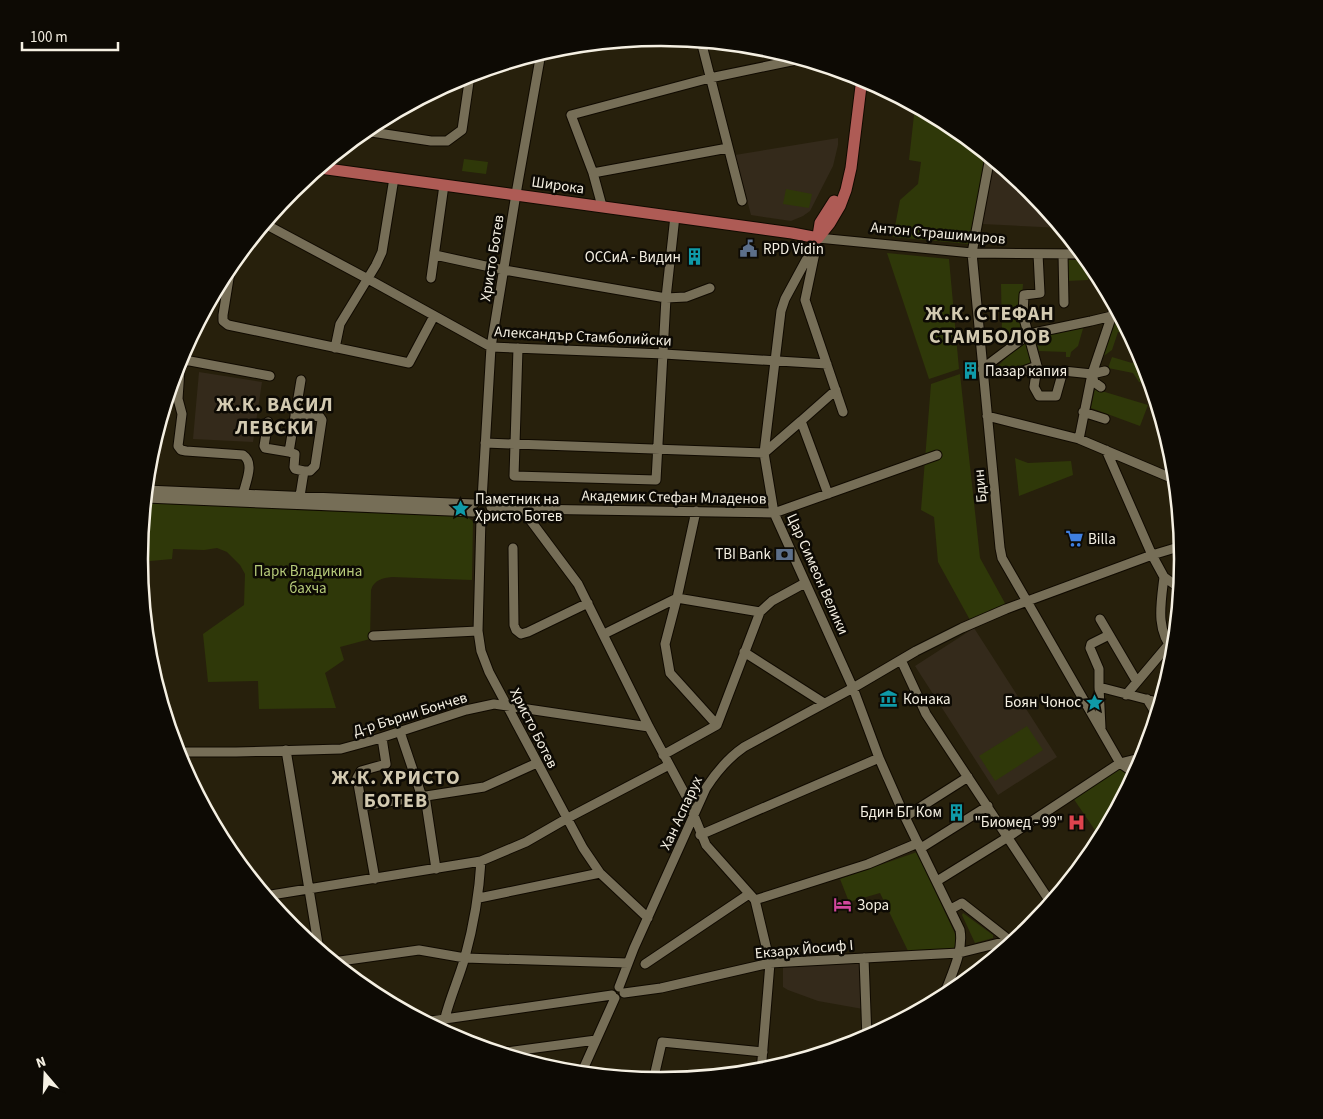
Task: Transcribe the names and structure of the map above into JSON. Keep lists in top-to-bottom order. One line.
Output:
{"streets":{"main road":["Широка","Антон Страшимиров","Цар Симеон Велики"],"street":["Христо Ботев","Александър Стамболийски","Бдин","Академик Стефан Младенов","Д-р Бърни Бончев","Хан Аспарух","Екзарх Йосиф I"]},"crossings":[["Широка","Антон Страшимиров"],["Широка","Христо Ботев"],["Антон Страшимиров","Бдин"],["Антон Страшимиров","Цар Симеон Велики"],["Христо Ботев","Александър Стамболийски"],["Христо Ботев","Академик Стефан Младенов"],["Христо Ботев","Д-р Бърни Бончев"],["Христо Ботев","Хан Аспарух"],["Александър Стамболийски","Цар Симеон Велики"],["Бдин","Хан Аспарух"],["Академик Стефан Младенов","Цар Симеон Велики"],["Цар Симеон Велики","Хан Аспарух"],["Цар Симеон Велики","Екзарх Йосиф I"],["Хан Аспарух","Екзарх Йосиф I"]],"districts":["Ж.К. СТЕФАН СТАМБОЛОВ","Ж.К. ВАСИЛ ЛЕВСКИ","Ж.К. ХРИСТО БОТЕВ"],"parks":["Парк Владикина бахча"],"places":{"public building":["RPD Vidin"],"building":["ОССиА - Видин","Пазар капия","Бдин БГ Ком"],"place":["Паметник на Христо Ботев","Боян Чонос"],"supermarket":["Billa"],"bank":["TBI Bank"],"museum":["Конака"],"hospital":["\"Биомед - 99\""],"hotel":["Зора"]},"scale_bar":"100 m","north":"top"}
